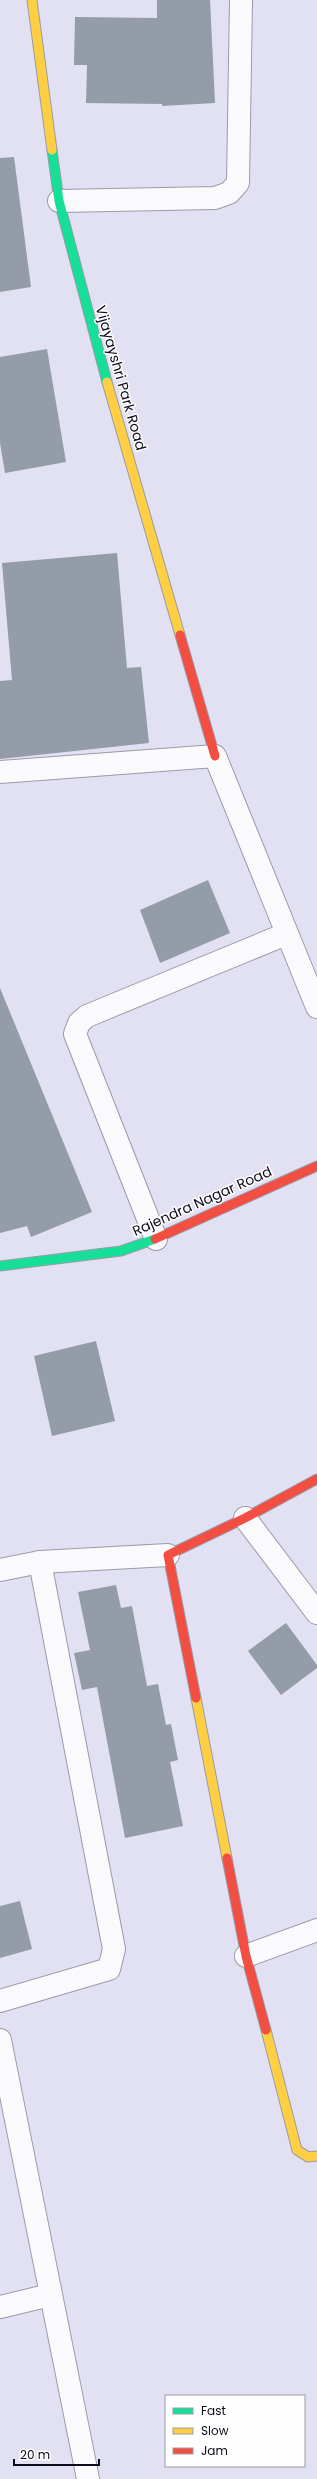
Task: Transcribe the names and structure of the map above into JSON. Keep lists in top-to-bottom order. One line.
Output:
{"streets":{"street":["Vijayayshri Park Road","Rajendra Nagar Road"]},"legend":["Fast","Slow","Jam"],"scale_bar":"20 m"}
